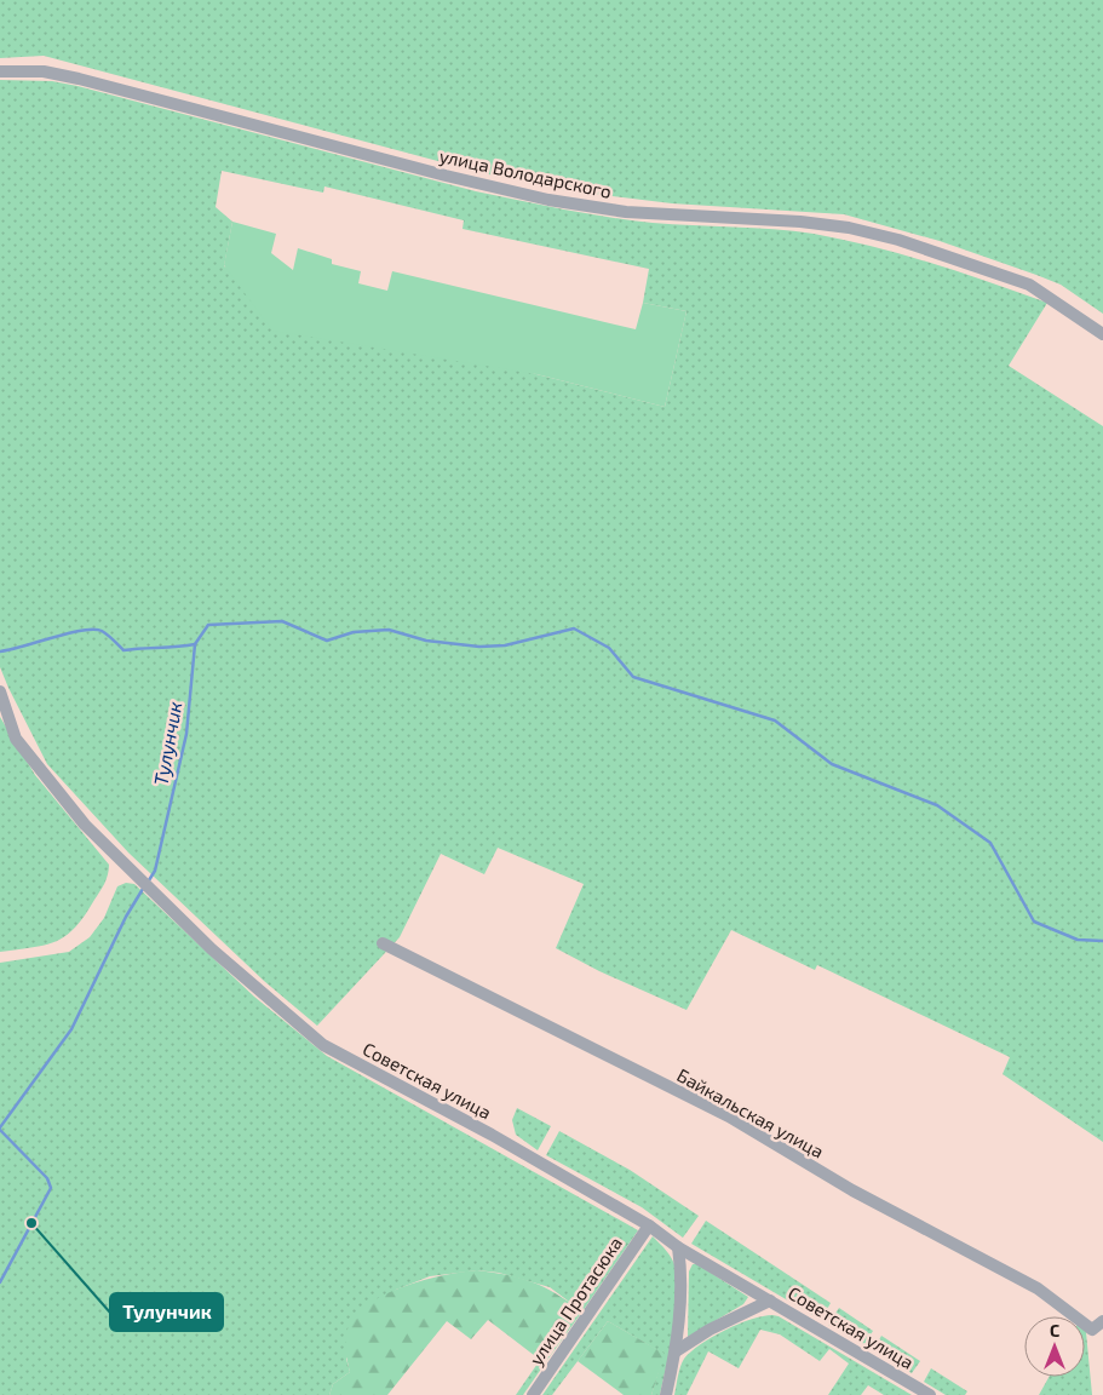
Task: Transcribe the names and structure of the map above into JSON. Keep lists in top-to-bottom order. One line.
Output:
{"streets":{"street":["улица Володарского","Советская улица","Байкальская улица","улица Протасюка"]},"crossings":[["Советская улица","улица Протасюка"]],"water":["Тулунчик"],"places":["Тулунчик"],"north":"top"}
